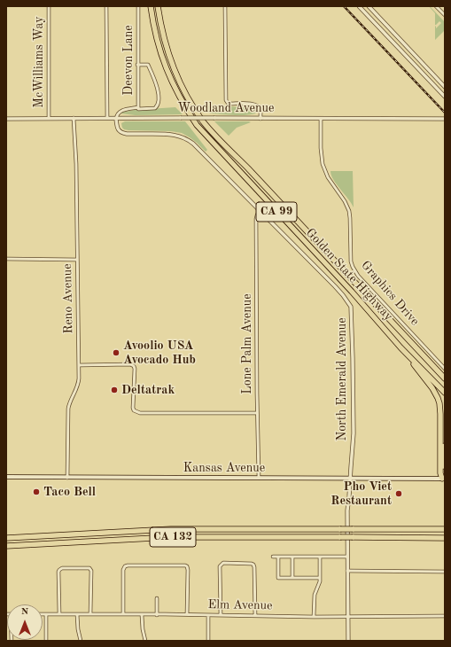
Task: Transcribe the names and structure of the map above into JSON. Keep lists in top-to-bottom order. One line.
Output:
{"streets":{"highway":["CA 99","Golden State Highway","CA 132"],"main road":["Kansas Avenue"],"street":["Deevon Lane","McWilliams Way","Woodland Avenue","Graphics Drive","Reno Avenue","Lone Palm Avenue","North Emerald Avenue","Elm Avenue"]},"crossings":[["Deevon Lane","Woodland Avenue"],["Deevon Lane","North Emerald Avenue"],["McWilliams Way","Woodland Avenue"],["Woodland Avenue","Graphics Drive"],["Woodland Avenue","Reno Avenue"],["Woodland Avenue","North Emerald Avenue"],["Reno Avenue","Kansas Avenue"],["Lone Palm Avenue","North Emerald Avenue"],["Lone Palm Avenue","Kansas Avenue"],["North Emerald Avenue","Kansas Avenue"],["North Emerald Avenue","Elm Avenue"]],"places":["Avoolio USA Avocado Hub","Deltatrak","Taco Bell","Pho Viet Restaurant"],"north":"top"}
